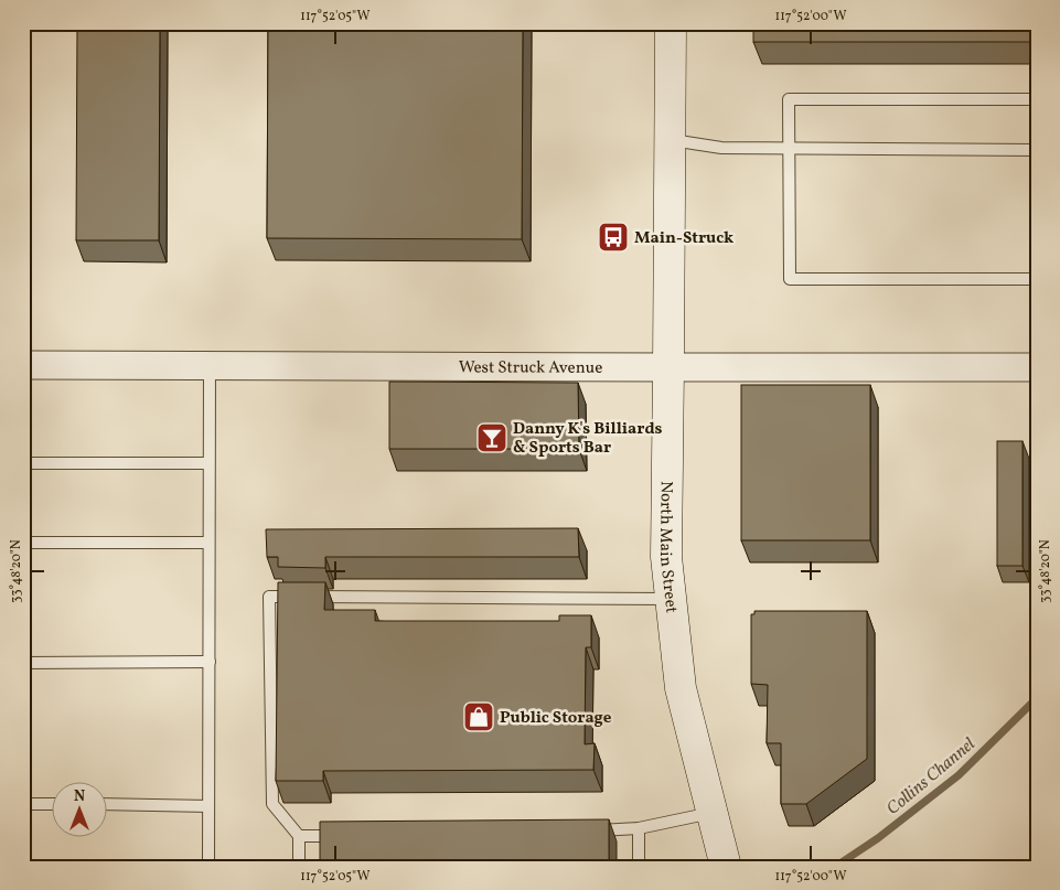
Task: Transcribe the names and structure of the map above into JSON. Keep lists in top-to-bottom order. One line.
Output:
{"streets":{"main road":["North Main Street"],"street":["West Struck Avenue"]},"crossings":[["West Struck Avenue","North Main Street"]],"water":["Collins Channel"],"places":{"bus stop":["Main-Struck"],"bar":["Danny K's Billiards & Sports Bar"],"shop":["Public Storage"]},"north":"top","coordinates":["117°52'05\"W","117°52'00\"W","33°48'20\"N"]}
